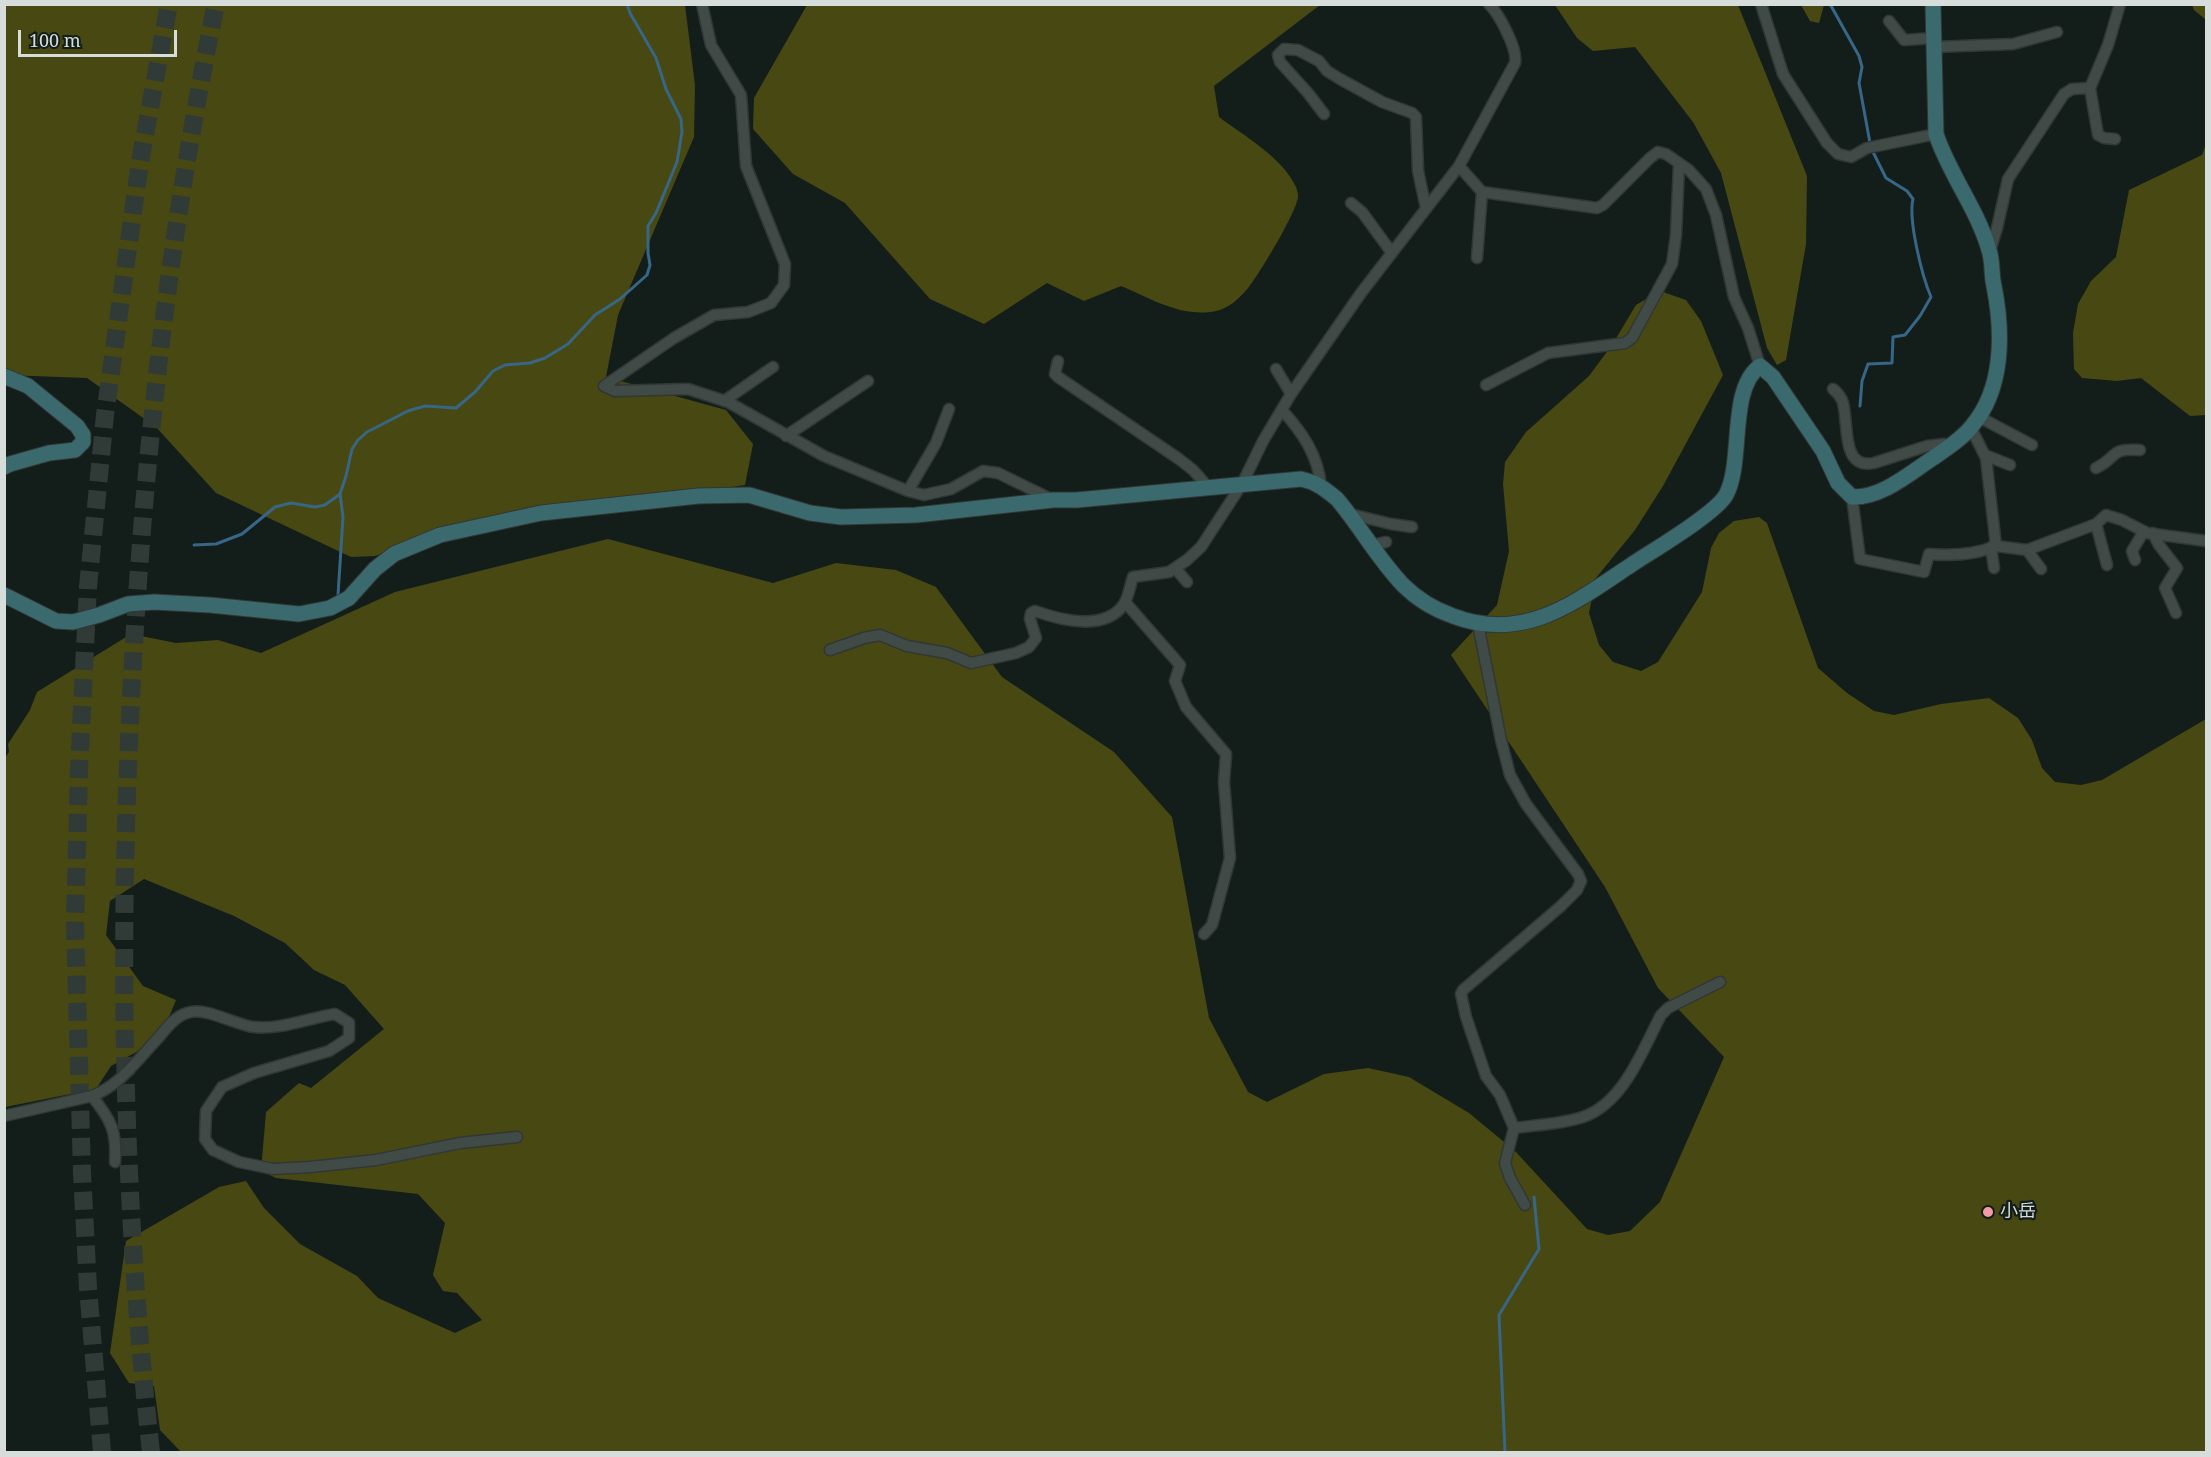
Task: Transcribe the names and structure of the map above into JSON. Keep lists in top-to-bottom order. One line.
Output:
{"places":["小岳"],"scale_bar":"100 m"}
